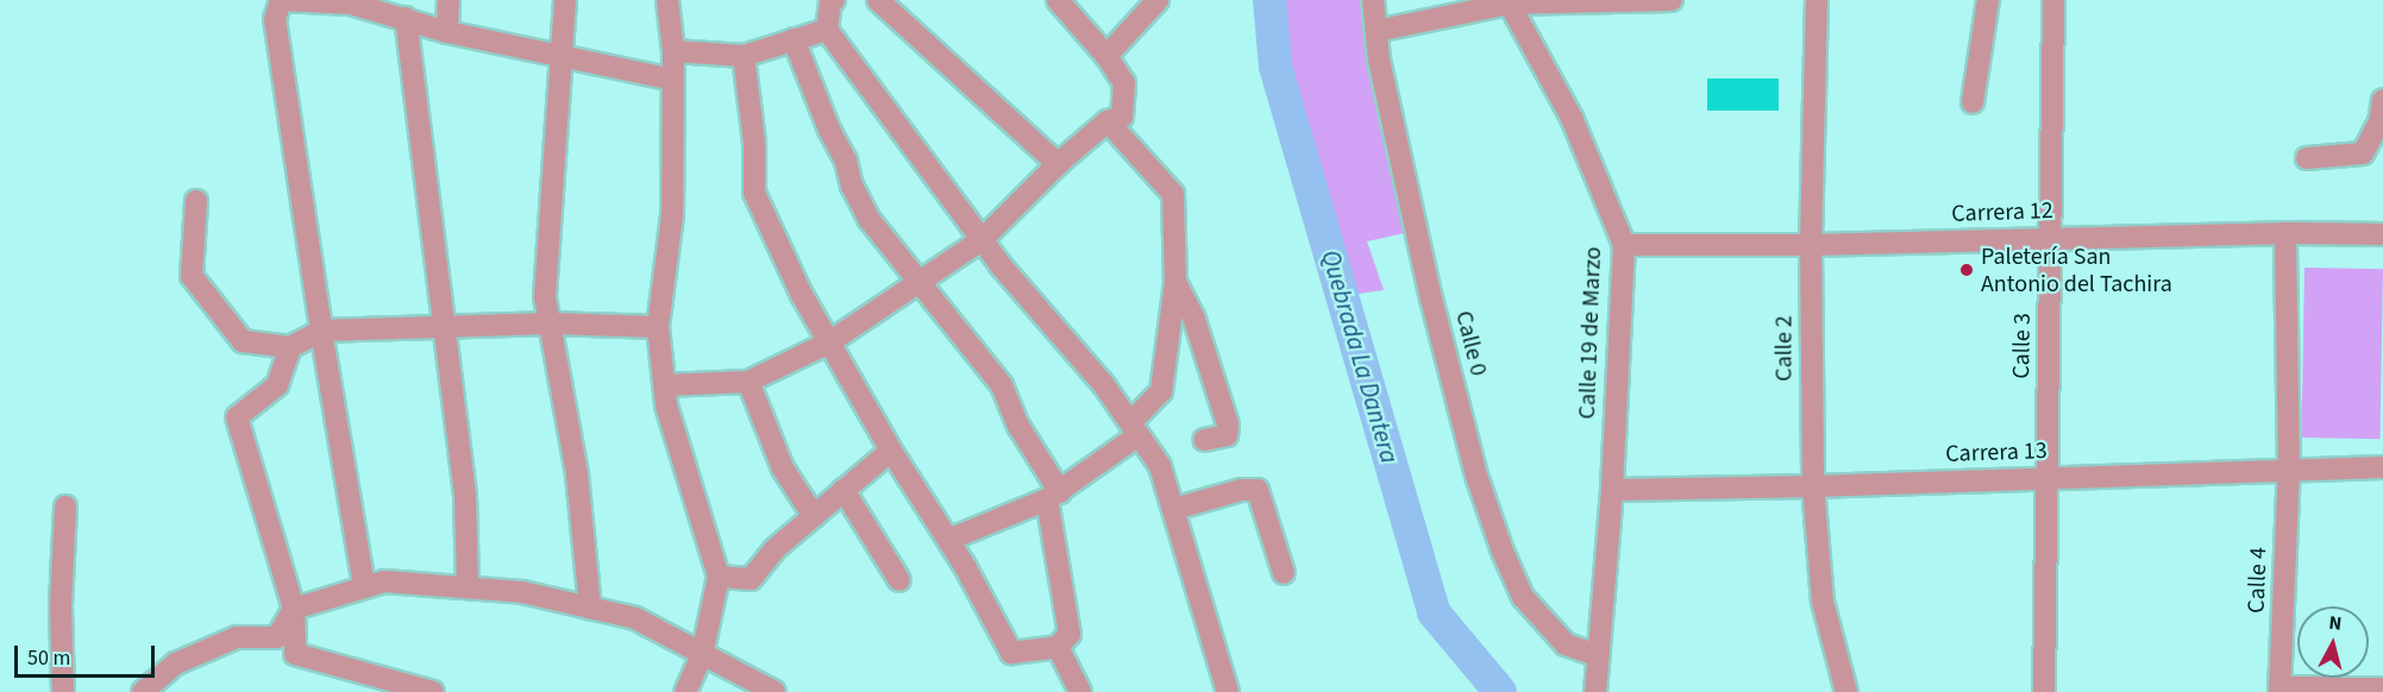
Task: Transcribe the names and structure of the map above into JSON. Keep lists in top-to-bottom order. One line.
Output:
{"streets":{"street":["Carrera 12","Calle 19 de Marzo","Calle 0","Calle 3","Calle 2","Carrera 13","Calle 4"]},"crossings":[["Carrera 12","Calle 19 de Marzo"],["Carrera 12","Calle 3"],["Carrera 12","Calle 2"],["Carrera 12","Calle 4"],["Calle 19 de Marzo","Calle 0"],["Calle 19 de Marzo","Carrera 13"],["Calle 3","Carrera 13"],["Calle 2","Carrera 13"],["Carrera 13","Calle 4"]],"water":["Quebrada La Dantera"],"places":["Paletería San Antonio del Tachira"],"scale_bar":"50 m","north":"top"}
